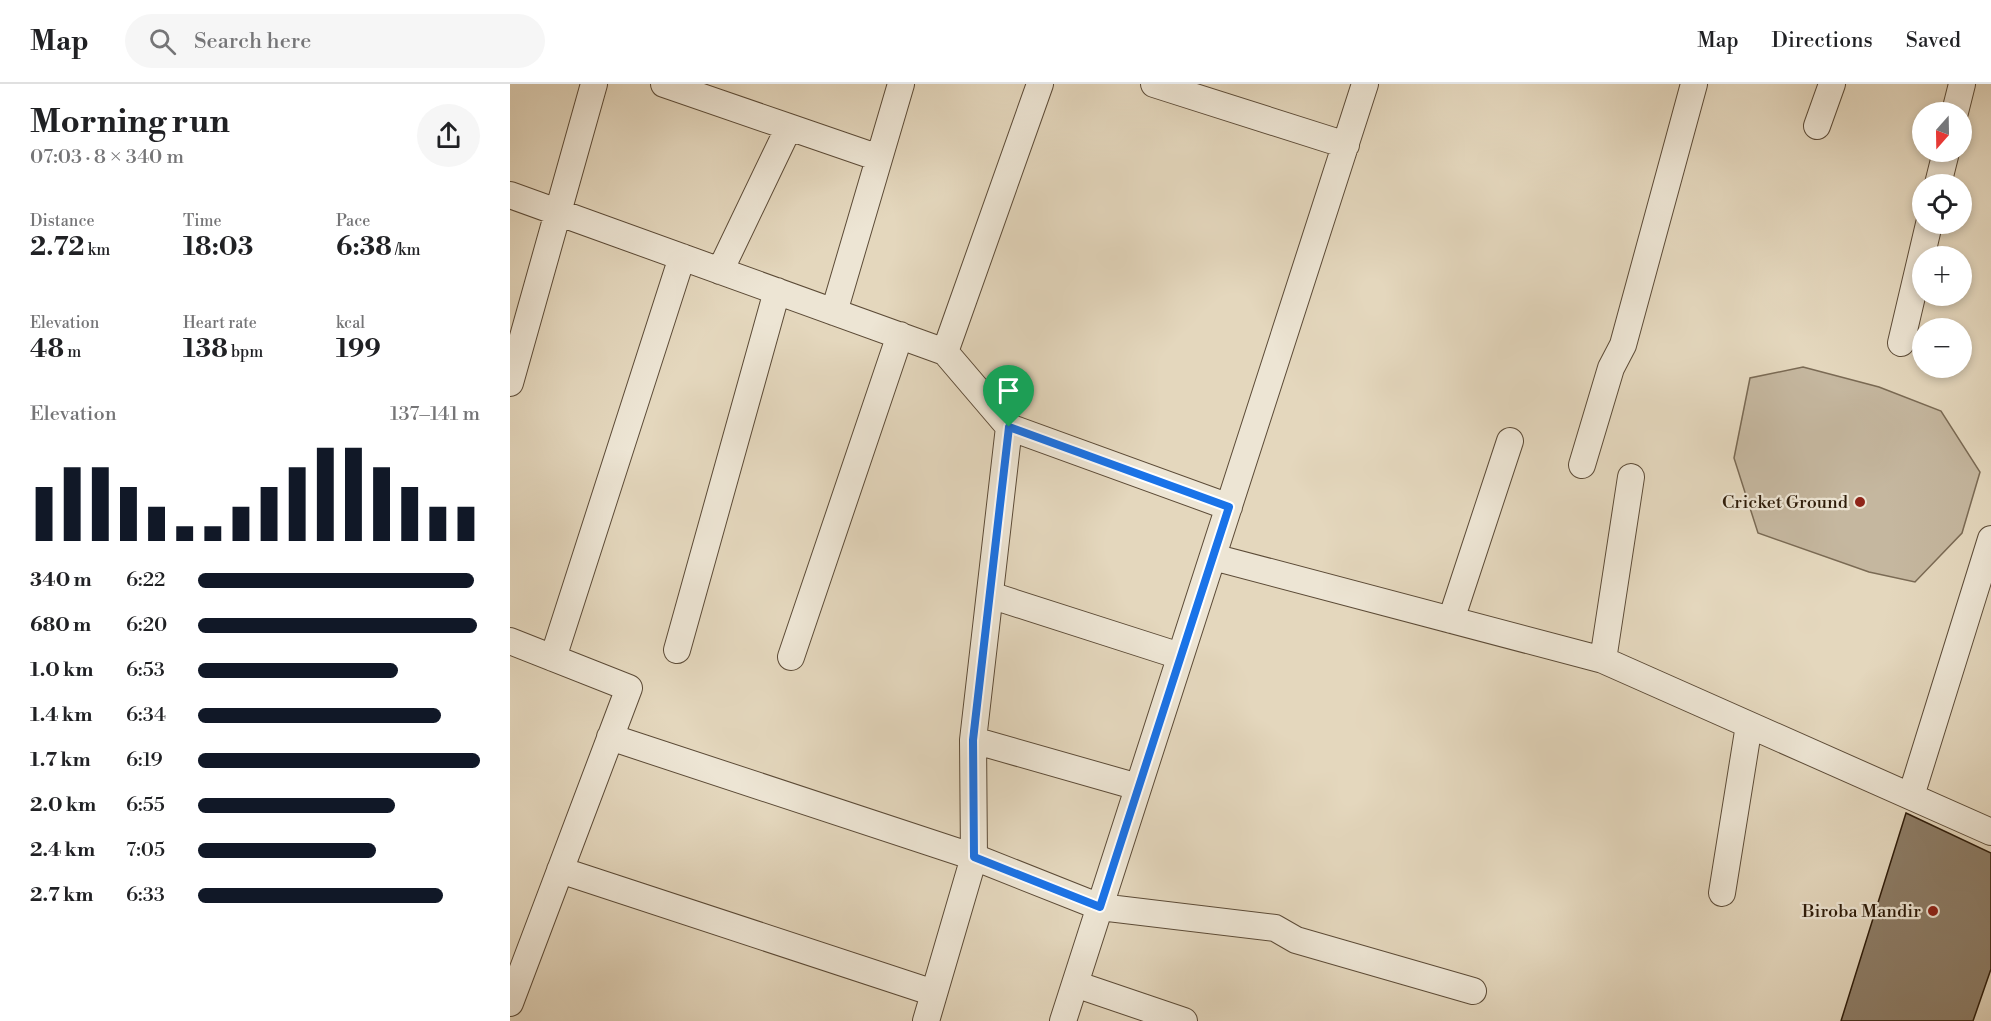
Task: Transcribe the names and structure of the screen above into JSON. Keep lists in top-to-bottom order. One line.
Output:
{"places":["Cricket Ground","Biroba Mandir"],"north":"bottom","page":{"header":"Map","search":"Search here","nav":["Map","Directions","Saved"],"heading":["Morning run","07:03 · 8 × 340 m"],"map_buttons":["+","−"],"stats":[["Distance","2.72 km"],["Time","18:03"],["Pace","6:38 /km"],["Elevation","48 m"],["Heart rate","138 bpm"],["kcal","199"]],"chart":["Elevation","137–141 m"],"list":[{"name":"340 m","note":"6:22"},{"name":"680 m","note":"6:20"},{"name":"1.0 km","note":"6:53"},{"name":"1.4 km","note":"6:34"},{"name":"1.7 km","note":"6:19"},{"name":"2.0 km","note":"6:55"},{"name":"2.4 km","note":"7:05"},{"name":"2.7 km","note":"6:33"}]}}
